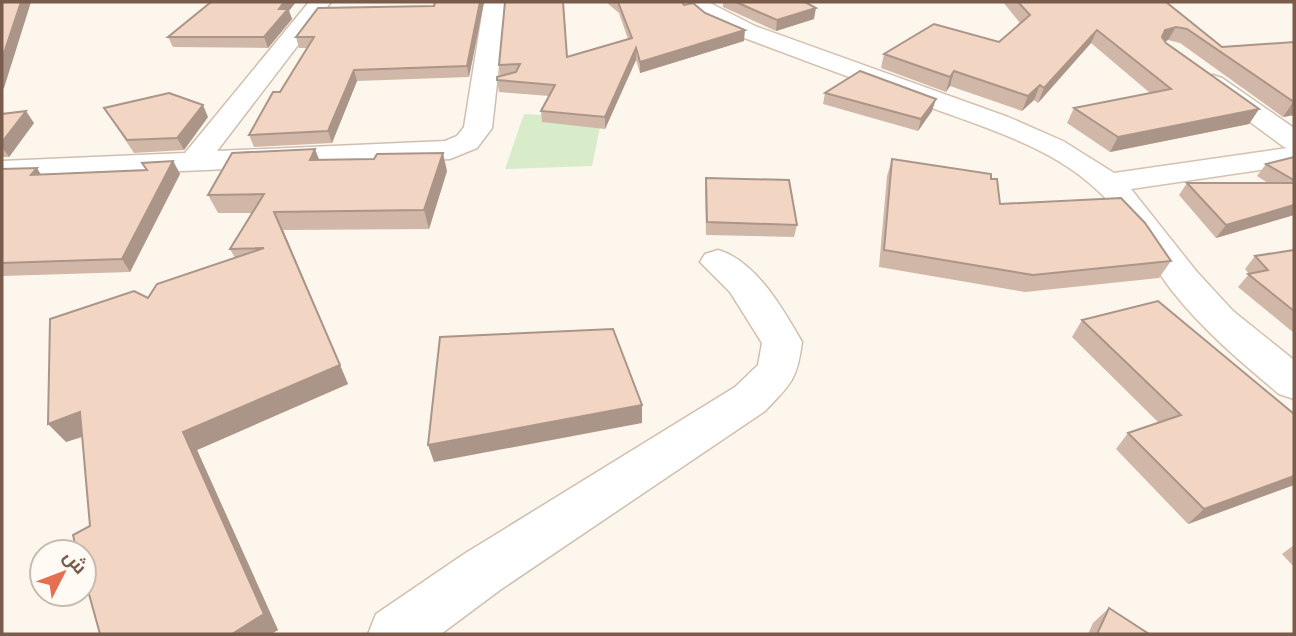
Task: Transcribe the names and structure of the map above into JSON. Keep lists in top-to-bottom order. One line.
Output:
{"north":"top right"}
